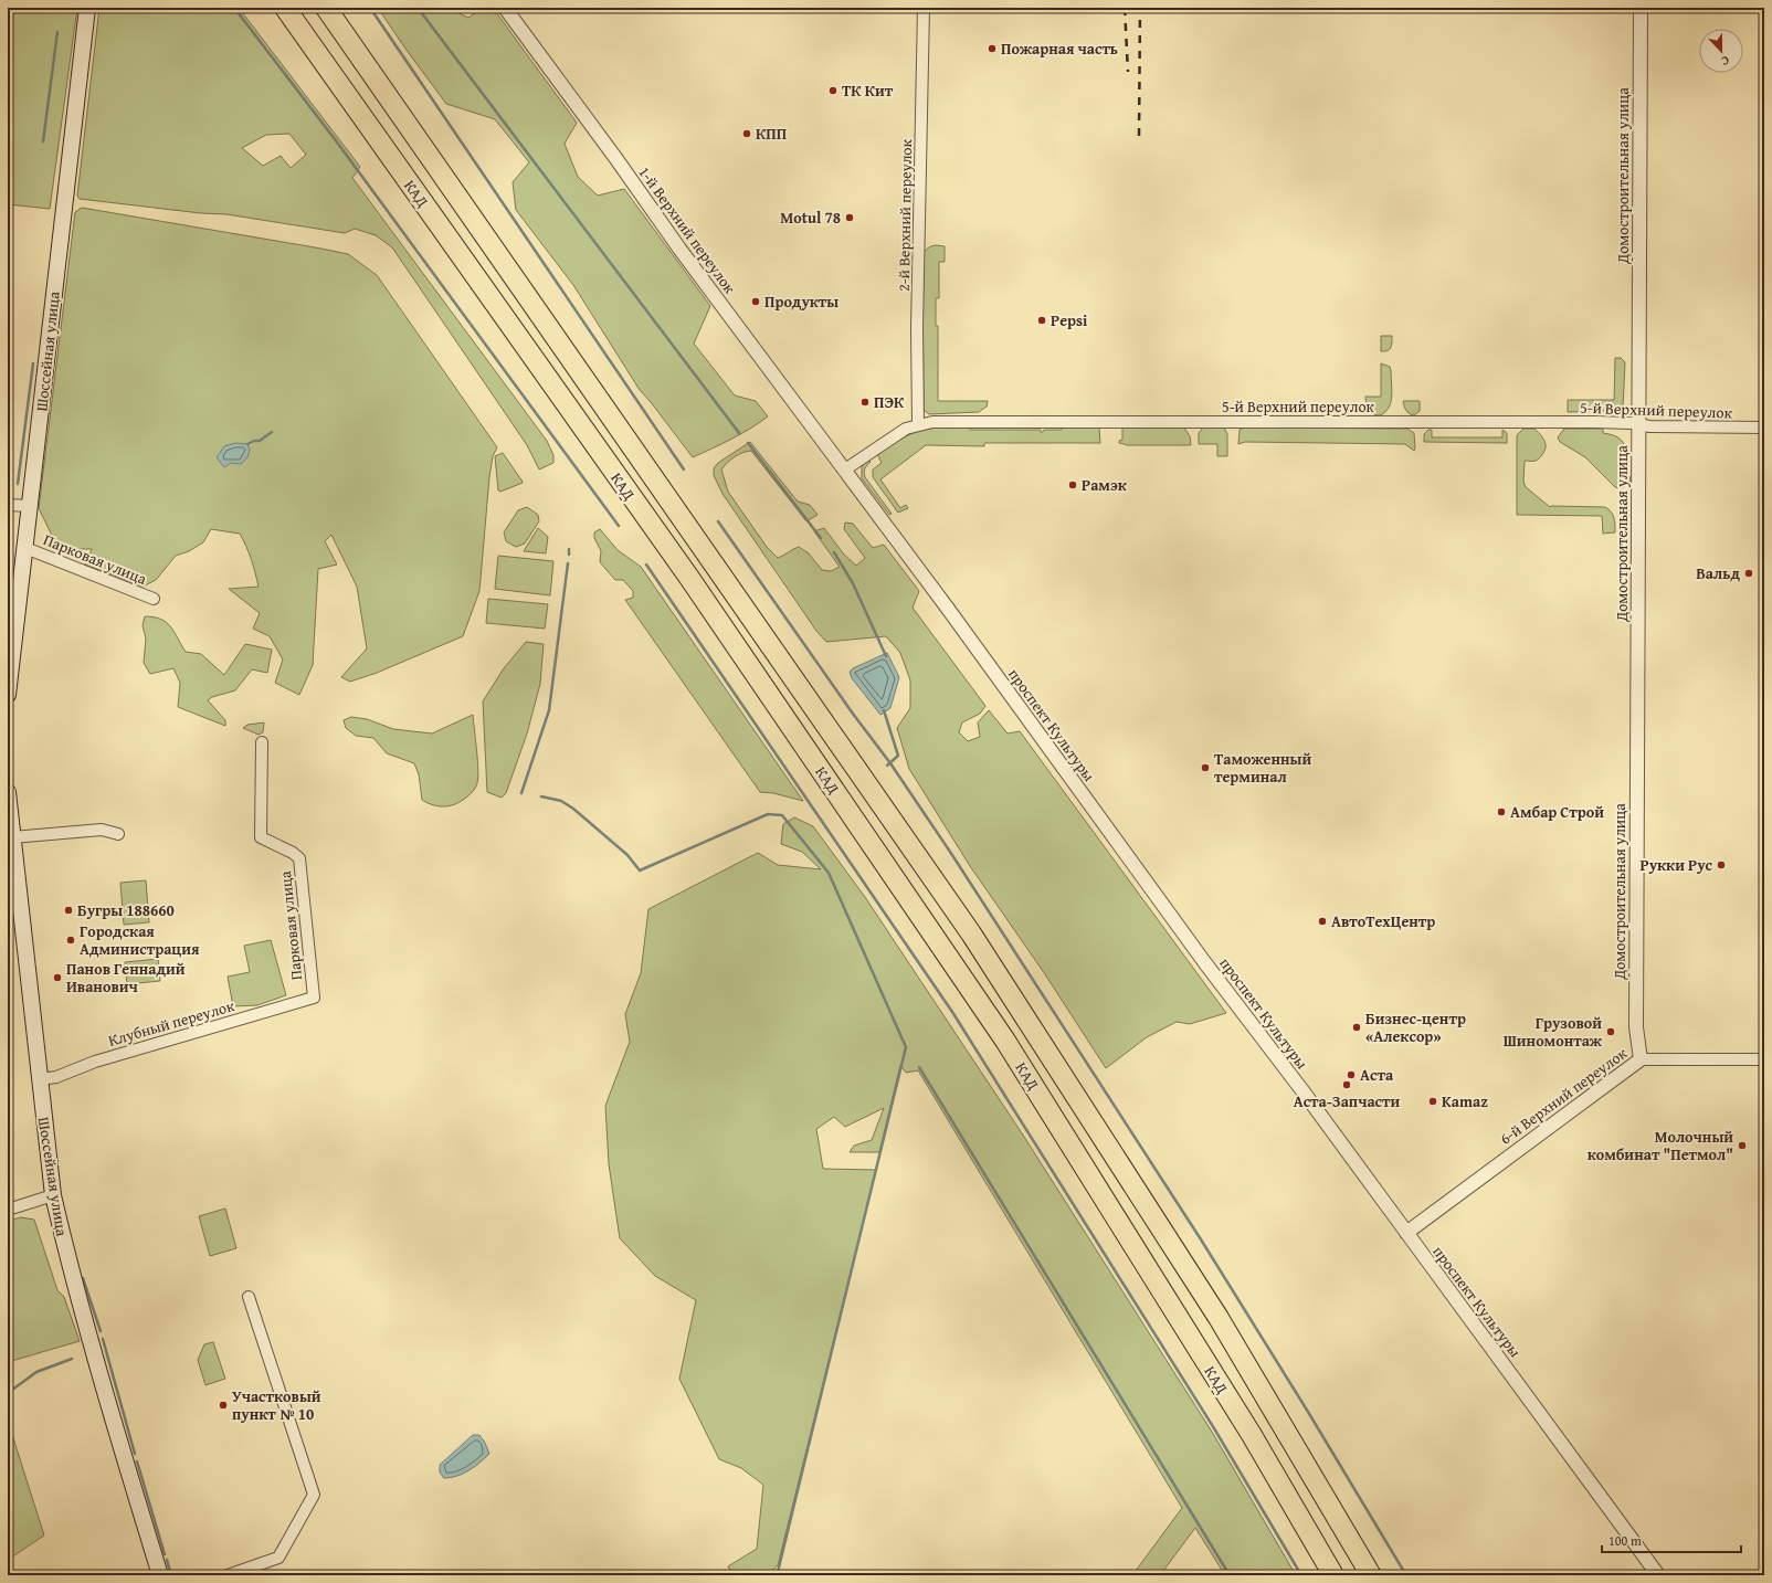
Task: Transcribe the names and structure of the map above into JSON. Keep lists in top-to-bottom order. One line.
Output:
{"streets":{"highway":["КАД"],"main road":["Шоссейная улица"],"street":["Домостроительная улица","2-й Верхний переулок","1-й Верхний переулок","5-й Верхний переулок","Парковая улица","проспект Культуры","Клубный переулок","6-й Верхний переулок"]},"crossings":[["Домостроительная улица","5-й Верхний переулок"],["Домостроительная улица","6-й Верхний переулок"],["2-й Верхний переулок","5-й Верхний переулок"],["1-й Верхний переулок","5-й Верхний переулок"],["1-й Верхний переулок","проспект Культуры"],["Шоссейная улица","Парковая улица"],["Шоссейная улица","Клубный переулок"],["5-й Верхний переулок","проспект Культуры"],["Парковая улица","Клубный переулок"],["проспект Культуры","6-й Верхний переулок"]],"places":["Пожарная часть","ТК Кит","КПП","Motul 78","Продукты","Pepsi","ПЭК","Рамэк","Вальд","Таможенный терминал","Амбар Строй","Рукки Рус","Бугры 188660","АвтоТехЦентр","Городская Администрация","Панов Геннадий Иванович","Бизнес-центр «Алексор»","Грузовой Шиномонтаж","Аста","Аста-Запчасти","Kamaz","Молочный комбинат \"Петмол\"","Участковый пункт № 10"],"scale_bar":"100 m","north":"bottom"}
